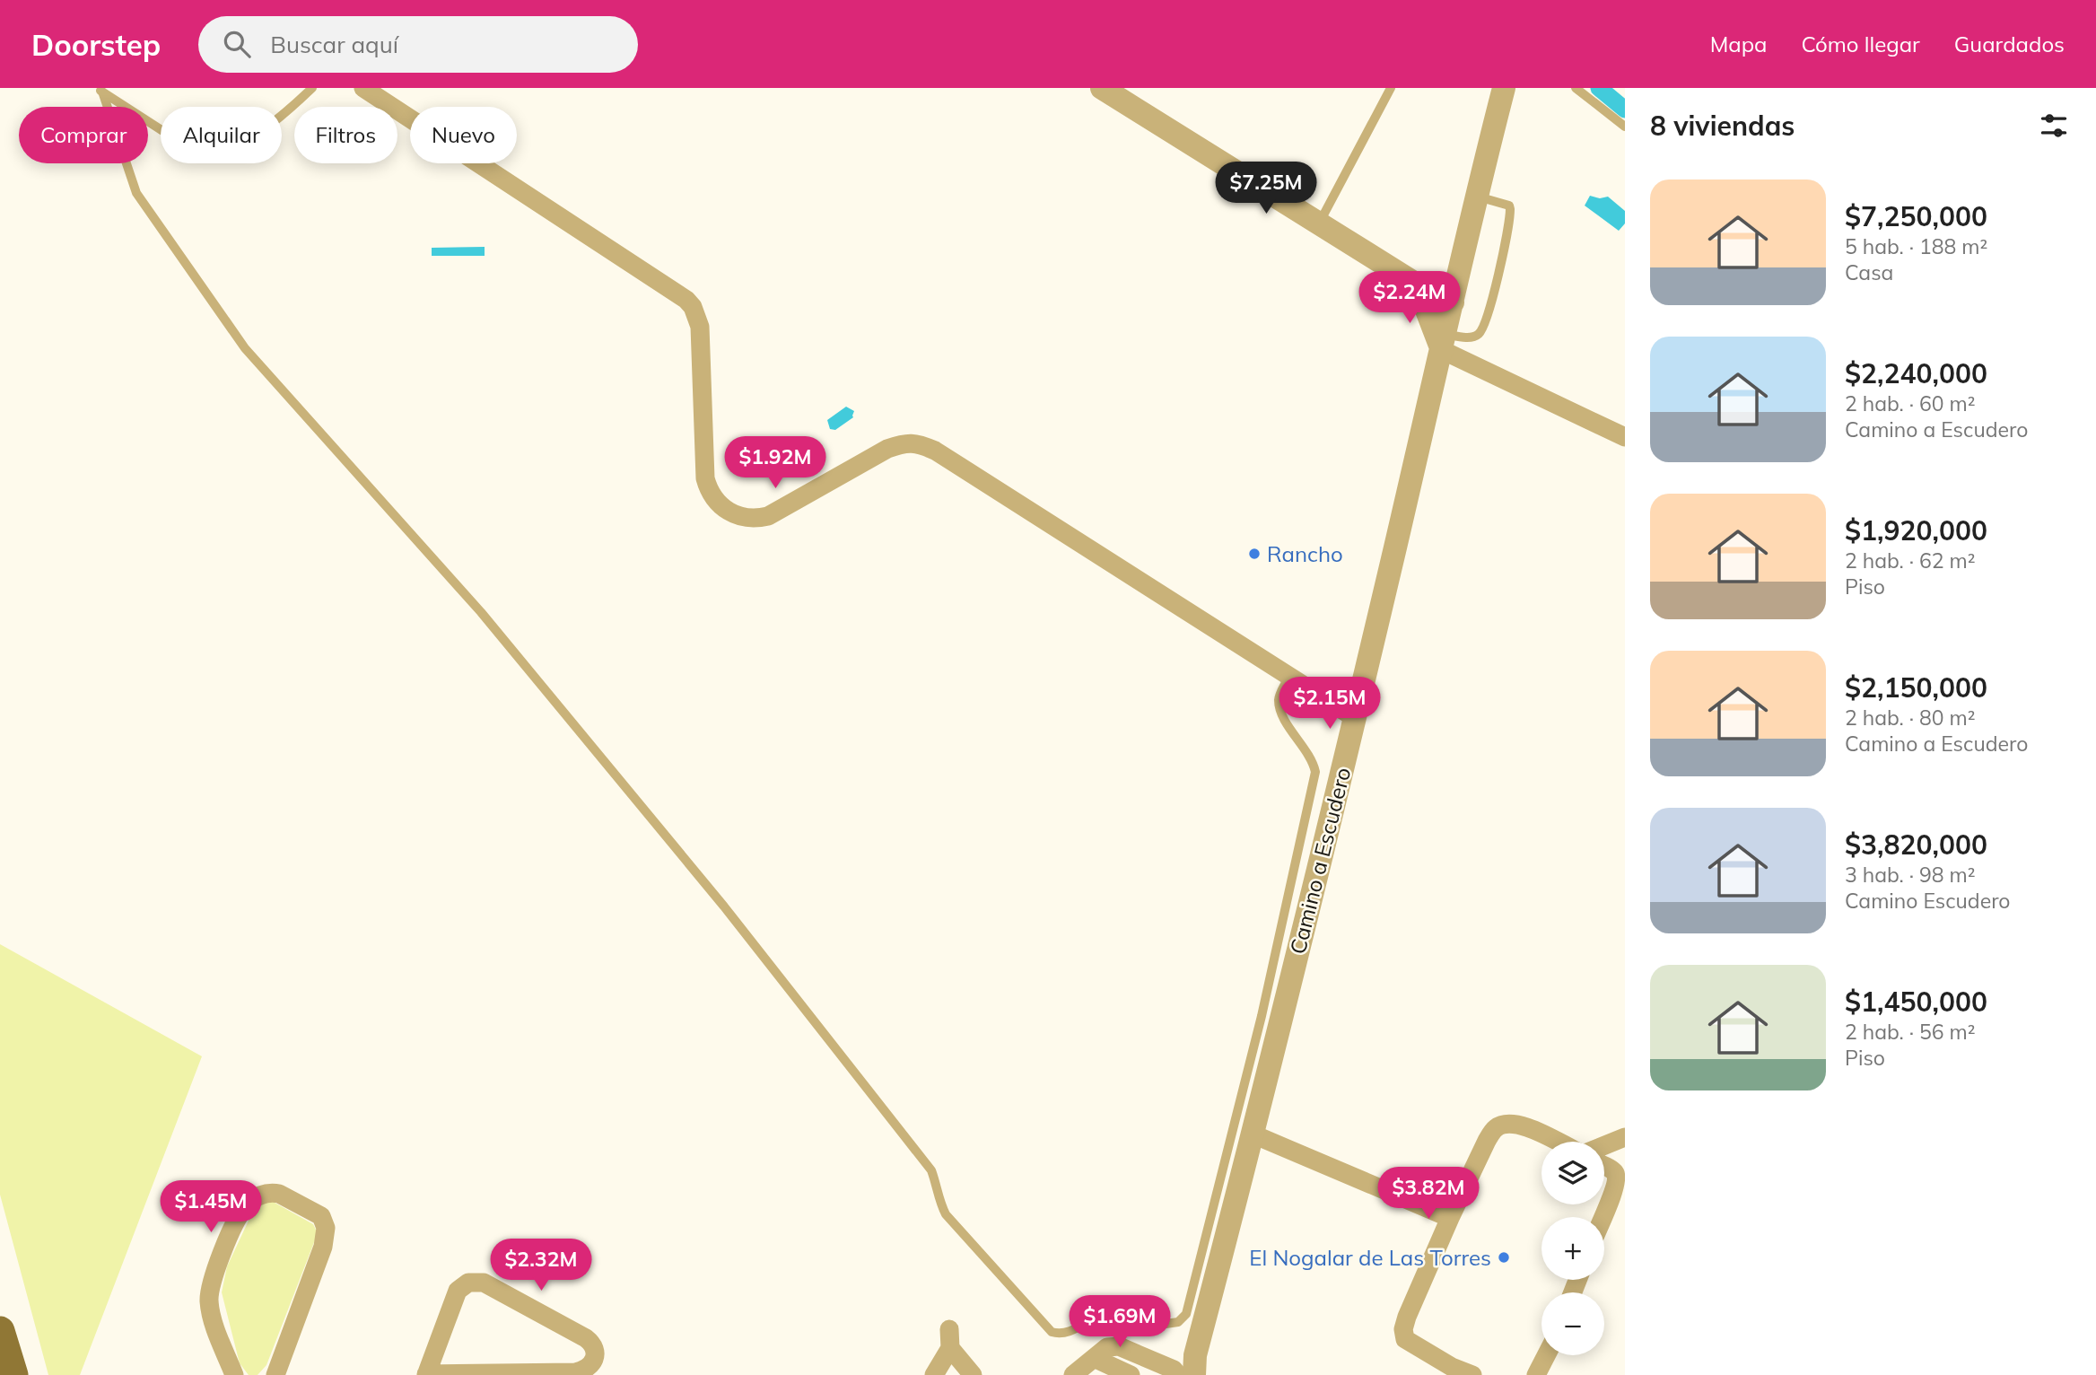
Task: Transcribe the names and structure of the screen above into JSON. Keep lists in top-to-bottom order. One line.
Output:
{"streets":{"street":["Camino a Escudero"]},"places":["Rancho","El Nogalar de Las Torres"],"page":{"header":"Doorstep","search":"Buscar aquí","nav":["Mapa","Cómo llegar","Guardados"],"heading":"8 viviendas","chip":["Comprar","Alquilar","Filtros","Nuevo"],"price":["$7.25M","$2.24M","$1.92M","$2.15M","$3.82M","$1.45M","$2.32M","$1.69M"],"list":[{"name":"$7,250,000","note":"5 hab. · 188 m² · Casa"},{"name":"$2,240,000","note":"2 hab. · 60 m² · Camino a Escudero"},{"name":"$1,920,000","note":"2 hab. · 62 m² · Piso"},{"name":"$2,150,000","note":"2 hab. · 80 m² · Camino a Escudero"},{"name":"$3,820,000","note":"3 hab. · 98 m² · Camino Escudero"},{"name":"$1,450,000","note":"2 hab. · 56 m² · Piso"}],"map_buttons":["+","−"]}}
